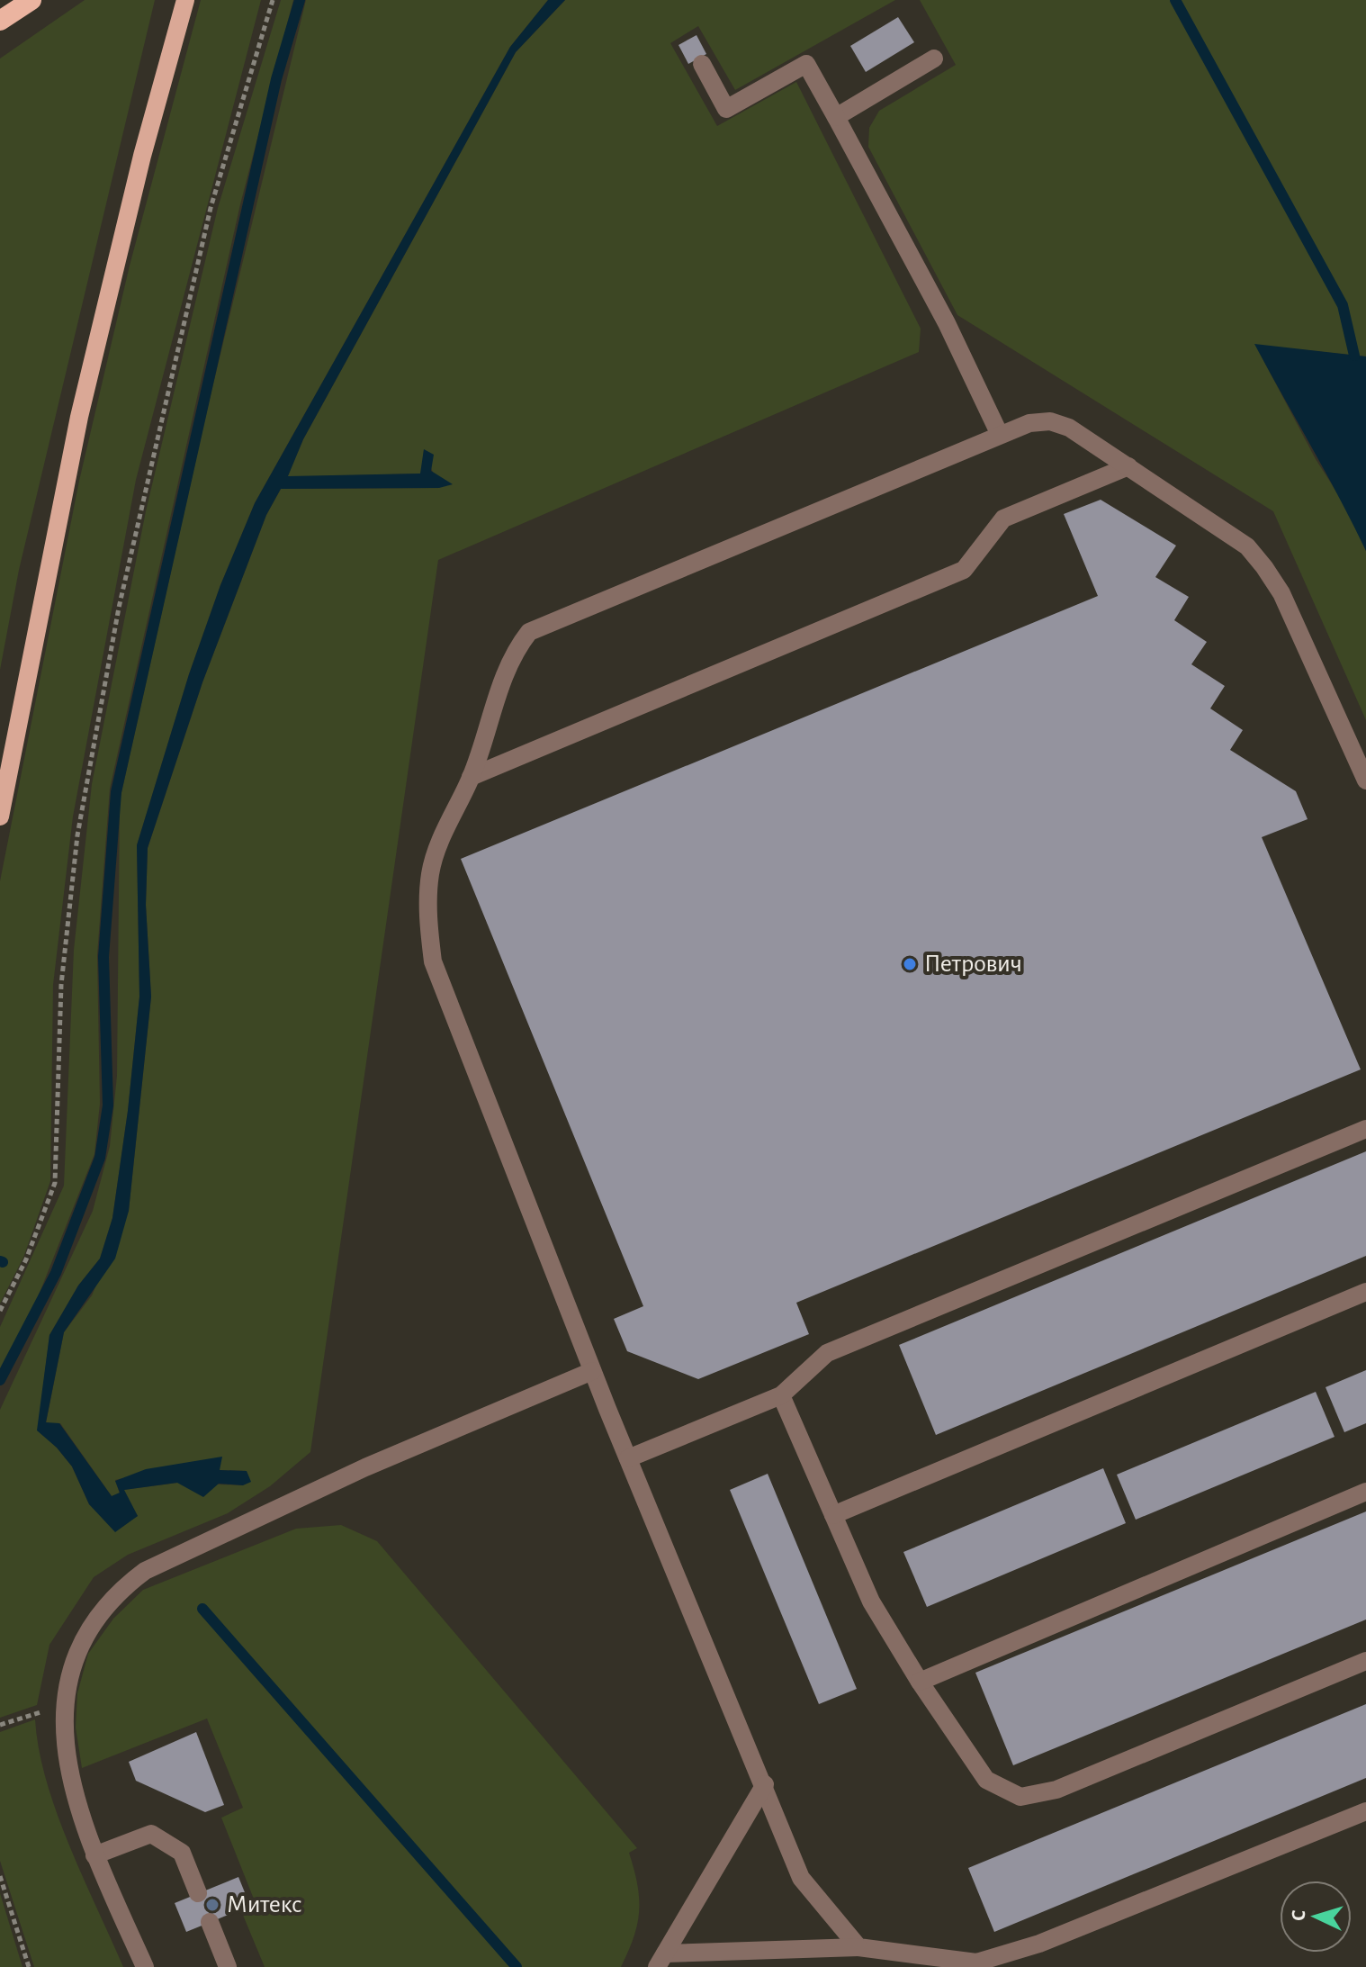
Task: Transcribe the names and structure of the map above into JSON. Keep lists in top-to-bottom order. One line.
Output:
{"places":["Петрович","Митекс"],"north":"left"}
